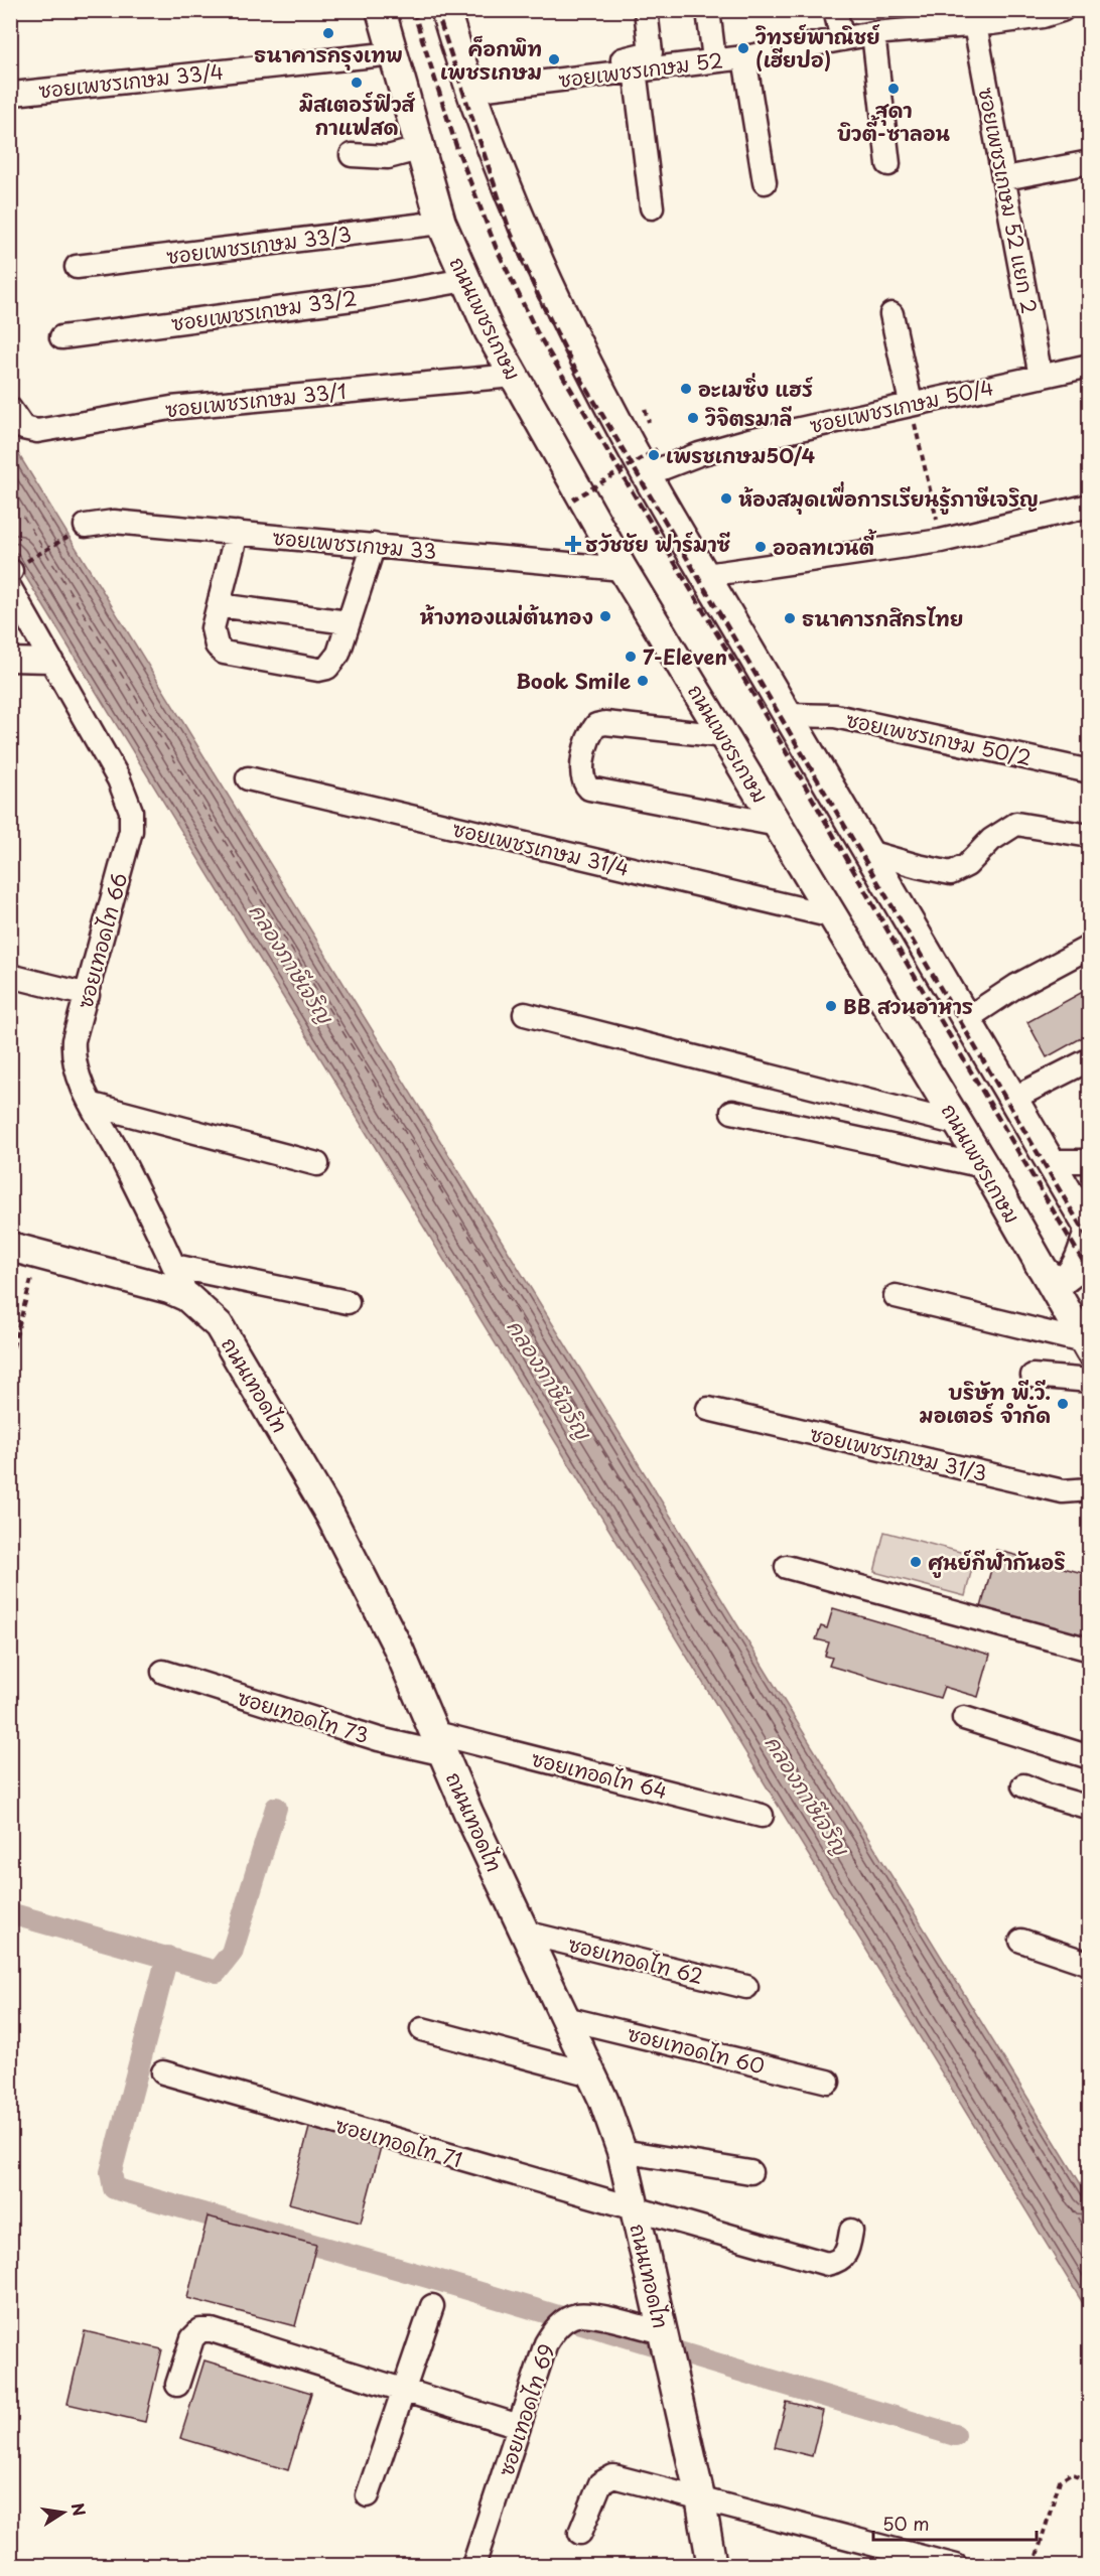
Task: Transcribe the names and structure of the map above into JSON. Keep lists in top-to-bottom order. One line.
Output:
{"streets":{"main road":["ถนนเพชรเกษม","ถนนเทอดไท"],"street":["ซอยเพชรเกษม 52","ซอยเพชรเกษม 33/4","ซอยเพชรเกษม 52 แยก 2","ซอยเพชรเกษม 33/3","ซอยเพชรเกษม 33/2","ซอยเพชรเกษม 33/1","ซอยเพชรเกษม 50/4","ซอยเพชรเกษม 33","ซอยเพชรเกษม 50/2","ซอยเพชรเกษม 31/4","ซอยเทอดไท 66","ซอยเพชรเกษม 31/3","ซอยเทอดไท 73","ซอยเทอดไท 64","ซอยเทอดไท 62","ซอยเทอดไท 60","ซอยเทอดไท 71","ซอยเทอดไท 69"]},"crossings":[["ซอยเพชรเกษม 52","ซอยเพชรเกษม 52 แยก 2"],["ซอยเพชรเกษม 33/4","ถนนเพชรเกษม"],["ซอยเพชรเกษม 52 แยก 2","ซอยเพชรเกษม 50/4"],["ซอยเพชรเกษม 33/3","ถนนเพชรเกษม"],["ซอยเพชรเกษม 33/2","ถนนเพชรเกษม"],["ถนนเพชรเกษม","ซอยเพชรเกษม 33/1"],["ถนนเพชรเกษม","ซอยเพชรเกษม 33"],["ถนนเพชรเกษม","ซอยเพชรเกษม 31/4"],["ซอยเทอดไท 66","ถนนเทอดไท"],["ถนนเทอดไท","ซอยเทอดไท 73"],["ถนนเทอดไท","ซอยเทอดไท 64"],["ถนนเทอดไท","ซอยเทอดไท 62"],["ถนนเทอดไท","ซอยเทอดไท 60"],["ถนนเทอดไท","ซอยเทอดไท 71"],["ถนนเทอดไท","ซอยเทอดไท 69"],["ซอยเทอดไท 73","ซอยเทอดไท 64"]],"water":["คลองภาษีเจริญ"],"places":{"other":["ธนาคารกรุงเทพ","วิทูรย์พาณิชย์ (เฮียปอ)","ค็อกพิท เพชรเกษม","มิสเตอร์ฟิวส์ กาแฟสด","สุดา บิวตี้-ซาลอน","อะเมซิ่ง แฮร์","วิจิตรมาลี","เพรชเกษม50/4","ห้องสมุดเพื่อการเรียนรู้ภาษีเจริญ","ออลทเวนตี้","ห้างทองแม่ต้นทอง","ธนาคารกสิกรไทย","7-Eleven","Book Smile","BB สวนอาหาร","บริษัท พี.วี. มอเตอร์ จำกัด","ศูนย์กีฬากันอริ"],"health":["ธวัชชัย ฟาร์มาซี"]},"scale_bar":"50 m","north":"right"}
